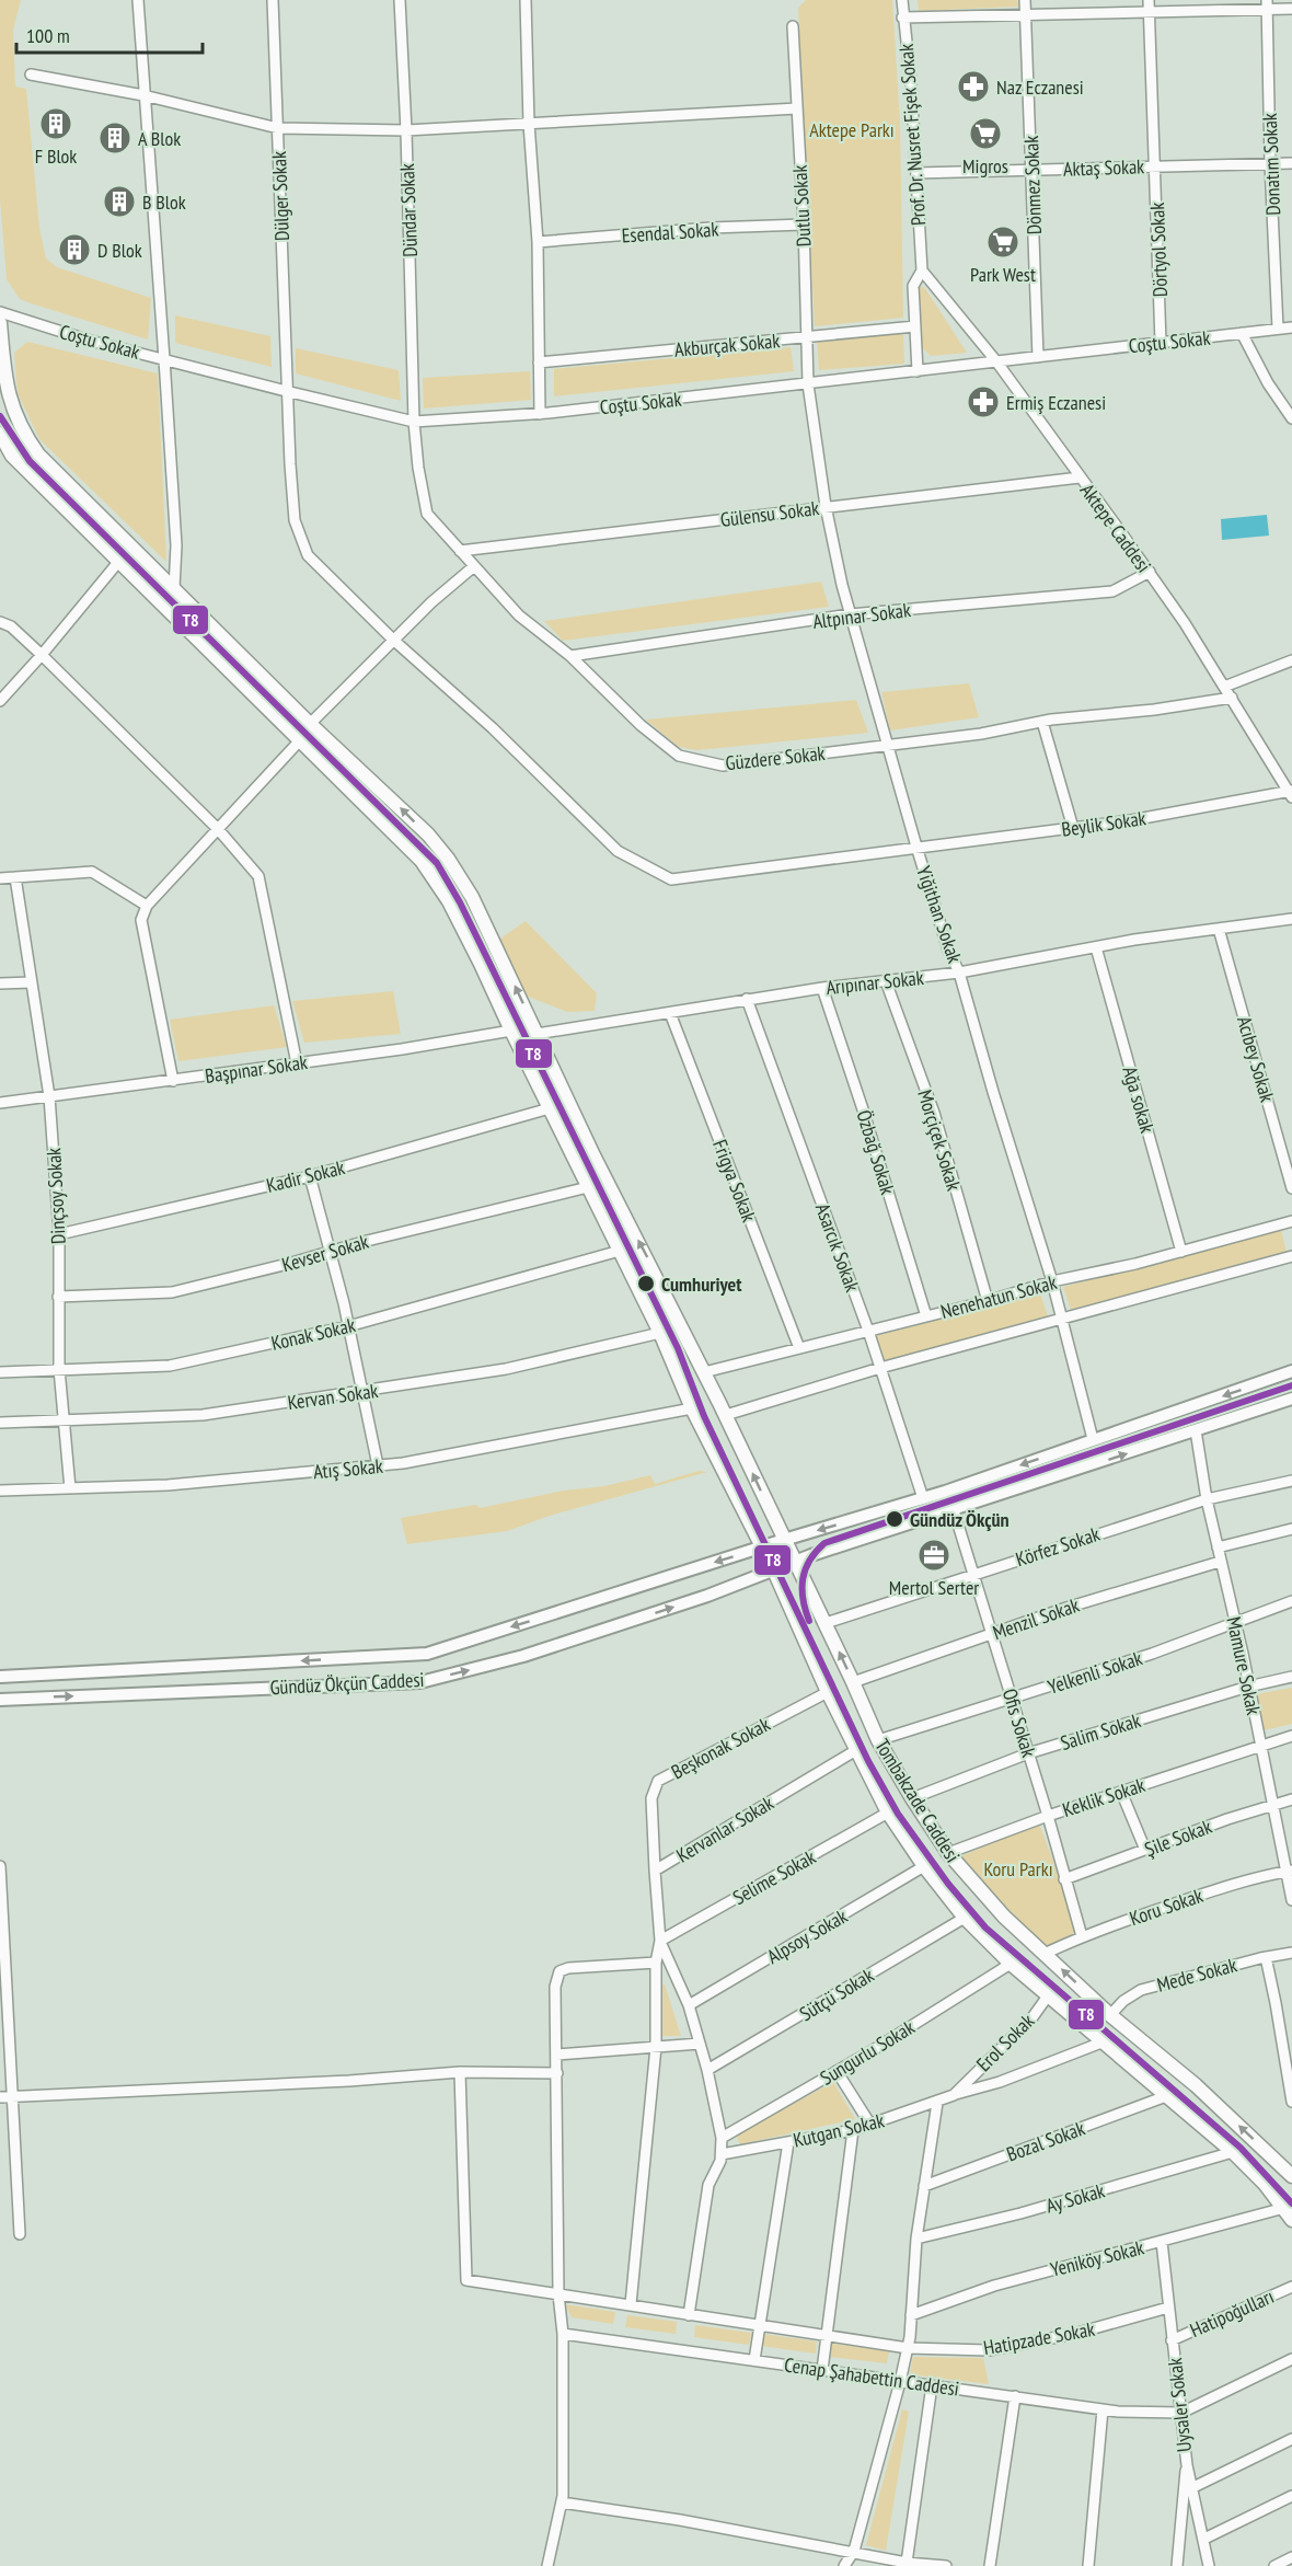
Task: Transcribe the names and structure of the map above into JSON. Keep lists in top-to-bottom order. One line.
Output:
{"streets":{"main road":["Tombakzade Caddesi"],"street":["Prof. Dr. Nusret Fişek Sokak","Donatım Sokak","Aktaş Sokak","Dönmez Sokak","Dülger Sokak","Dutlu Sokak","Dündar Sokak","Esendal Sokak","Dörtyol Sokak","Coştu Sokak","Akburçak Sokak","Gülensu Sokak","Aktepe Caddesi","Altpınar Sokak","Güzdere Sokak","Beylik Sokak","Yiğithan Sokak","Arıpınar Sokak","Acıbey Sokak","Başpınar Sokak","Ağa sokak","Morçiçek Sokak","Özbağ Sokak","Kadir Sokak","Frigya Sokak","Dinçsoy Sokak","Asarcık Sokak","Kevser Sokak","Nenehatun Sokak","Konak Sokak","Kervan Sokak","Atış Sokak","Körfez Sokak","Menzil Sokak","Mamure Sokak","Yelkenli Sokak","Gündüz Ökçün Caddesi","Ofis Sokak","Salim Sokak","Beşkonak Sokak","Keklik Sokak","Kervanlar Sokak","Şile Sokak","Selime Sokak","Koru Sokak","Alpsoy Sokak","Mede Sokak","Sütçü Sokak","Erol Sokak","Sungurlu Sokak","Kutgan Sokak","Bozal Sokak","Ay Sokak","Yeniköy Sokak","Hatipoğulları","Hatipzade Sokak","Cenap Şahabettin Caddesi","Uysaler Sokak"]},"crossings":[["Prof. Dr. Nusret Fişek Sokak","Aktaş Sokak"],["Prof. Dr. Nusret Fişek Sokak","Coştu Sokak"],["Prof. Dr. Nusret Fişek Sokak","Akburçak Sokak"],["Prof. Dr. Nusret Fişek Sokak","Aktepe Caddesi"],["Donatım Sokak","Aktaş Sokak"],["Donatım Sokak","Coştu Sokak"],["Aktaş Sokak","Dönmez Sokak"],["Aktaş Sokak","Dörtyol Sokak"],["Dönmez Sokak","Coştu Sokak"],["Dülger Sokak","Coştu Sokak"],["Dülger Sokak","Beylik Sokak"],["Dutlu Sokak","Esendal Sokak"],["Dutlu Sokak","Coştu Sokak"],["Dutlu Sokak","Akburçak Sokak"],["Dutlu Sokak","Yiğithan Sokak"],["Dündar Sokak","Coştu Sokak"],["Dündar Sokak","Güzdere Sokak"],["Dörtyol Sokak","Coştu Sokak"],["Coştu Sokak","Aktepe Caddesi"],["Coştu Sokak","Güzdere Sokak"],["Coştu Sokak","Yiğithan Sokak"],["Gülensu Sokak","Aktepe Caddesi"],["Gülensu Sokak","Güzdere Sokak"],["Gülensu Sokak","Yiğithan Sokak"],["Aktepe Caddesi","Altpınar Sokak"],["Aktepe Caddesi","Güzdere Sokak"],["Aktepe Caddesi","Beylik Sokak"],["Altpınar Sokak","Güzdere Sokak"],["Altpınar Sokak","Yiğithan Sokak"],["Güzdere Sokak","Yiğithan Sokak"],["Beylik Sokak","Yiğithan Sokak"],["Yiğithan Sokak","Arıpınar Sokak"],["Yiğithan Sokak","Nenehatun Sokak"],["Yiğithan Sokak","Gündüz Ökçün Caddesi"],["Arıpınar Sokak","Acıbey Sokak"],["Arıpınar Sokak","Ağa sokak"],["Arıpınar Sokak","Morçiçek Sokak"],["Arıpınar Sokak","Özbağ Sokak"],["Arıpınar Sokak","Frigya Sokak"],["Arıpınar Sokak","Asarcık Sokak"],["Arıpınar Sokak","Tombakzade Caddesi"],["Başpınar Sokak","Dinçsoy Sokak"],["Başpınar Sokak","Tombakzade Caddesi"],["Ağa sokak","Nenehatun Sokak"],["Morçiçek Sokak","Nenehatun Sokak"],["Özbağ Sokak","Nenehatun Sokak"],["Kadir Sokak","Dinçsoy Sokak"],["Kadir Sokak","Tombakzade Caddesi"],["Frigya Sokak","Nenehatun Sokak"],["Dinçsoy Sokak","Kevser Sokak"],["Dinçsoy Sokak","Konak Sokak"],["Dinçsoy Sokak","Kervan Sokak"],["Dinçsoy Sokak","Atış Sokak"],["Asarcık Sokak","Nenehatun Sokak"],["Asarcık Sokak","Gündüz Ökçün Caddesi"],["Kevser Sokak","Tombakzade Caddesi"],["Nenehatun Sokak","Tombakzade Caddesi"],["Konak Sokak","Tombakzade Caddesi"],["Kervan Sokak","Tombakzade Caddesi"],["Atış Sokak","Tombakzade Caddesi"],["Körfez Sokak","Mamure Sokak"],["Körfez Sokak","Ofis Sokak"],["Körfez Sokak","Tombakzade Caddesi"],["Menzil Sokak","Mamure Sokak"],["Menzil Sokak","Ofis Sokak"],["Menzil Sokak","Tombakzade Caddesi"],["Mamure Sokak","Yelkenli Sokak"],["Mamure Sokak","Gündüz Ökçün Caddesi"],["Mamure Sokak","Salim Sokak"],["Mamure Sokak","Keklik Sokak"],["Mamure Sokak","Şile Sokak"],["Mamure Sokak","Koru Sokak"],["Yelkenli Sokak","Ofis Sokak"],["Yelkenli Sokak","Tombakzade Caddesi"],["Gündüz Ökçün Caddesi","Ofis Sokak"],["Gündüz Ökçün Caddesi","Tombakzade Caddesi"],["Ofis Sokak","Salim Sokak"],["Ofis Sokak","Keklik Sokak"],["Ofis Sokak","Şile Sokak"],["Ofis Sokak","Koru Sokak"],["Salim Sokak","Tombakzade Caddesi"],["Beşkonak Sokak","Tombakzade Caddesi"],["Beşkonak Sokak","Kervanlar Sokak"],["Keklik Sokak","Tombakzade Caddesi"],["Tombakzade Caddesi","Kervanlar Sokak"],["Tombakzade Caddesi","Selime Sokak"],["Tombakzade Caddesi","Koru Sokak"],["Tombakzade Caddesi","Alpsoy Sokak"],["Tombakzade Caddesi","Mede Sokak"],["Tombakzade Caddesi","Sütçü Sokak"],["Tombakzade Caddesi","Erol Sokak"],["Tombakzade Caddesi","Sungurlu Sokak"],["Tombakzade Caddesi","Kutgan Sokak"],["Tombakzade Caddesi","Bozal Sokak"],["Tombakzade Caddesi","Ay Sokak"],["Tombakzade Caddesi","Yeniköy Sokak"],["Kervanlar Sokak","Selime Sokak"],["Erol Sokak","Kutgan Sokak"],["Yeniköy Sokak","Uysaler Sokak"],["Hatipoğulları","Uysaler Sokak"],["Hatipzade Sokak","Uysaler Sokak"],["Cenap Şahabettin Caddesi","Uysaler Sokak"]],"parks":["Aktepe Parkı","Koru Parkı"],"places":{"pharmacy":["Naz Eczanesi","Ermiş Eczanesi"],"building":["F Blok","A Blok","B Blok","D Blok"],"supermarket":["Migros","Park West"],"other":["Cumhuriyet","Gündüz Ökçün"],"office":["Mertol Serter"]},"lines":["transit line T8"],"scale_bar":"100 m"}
